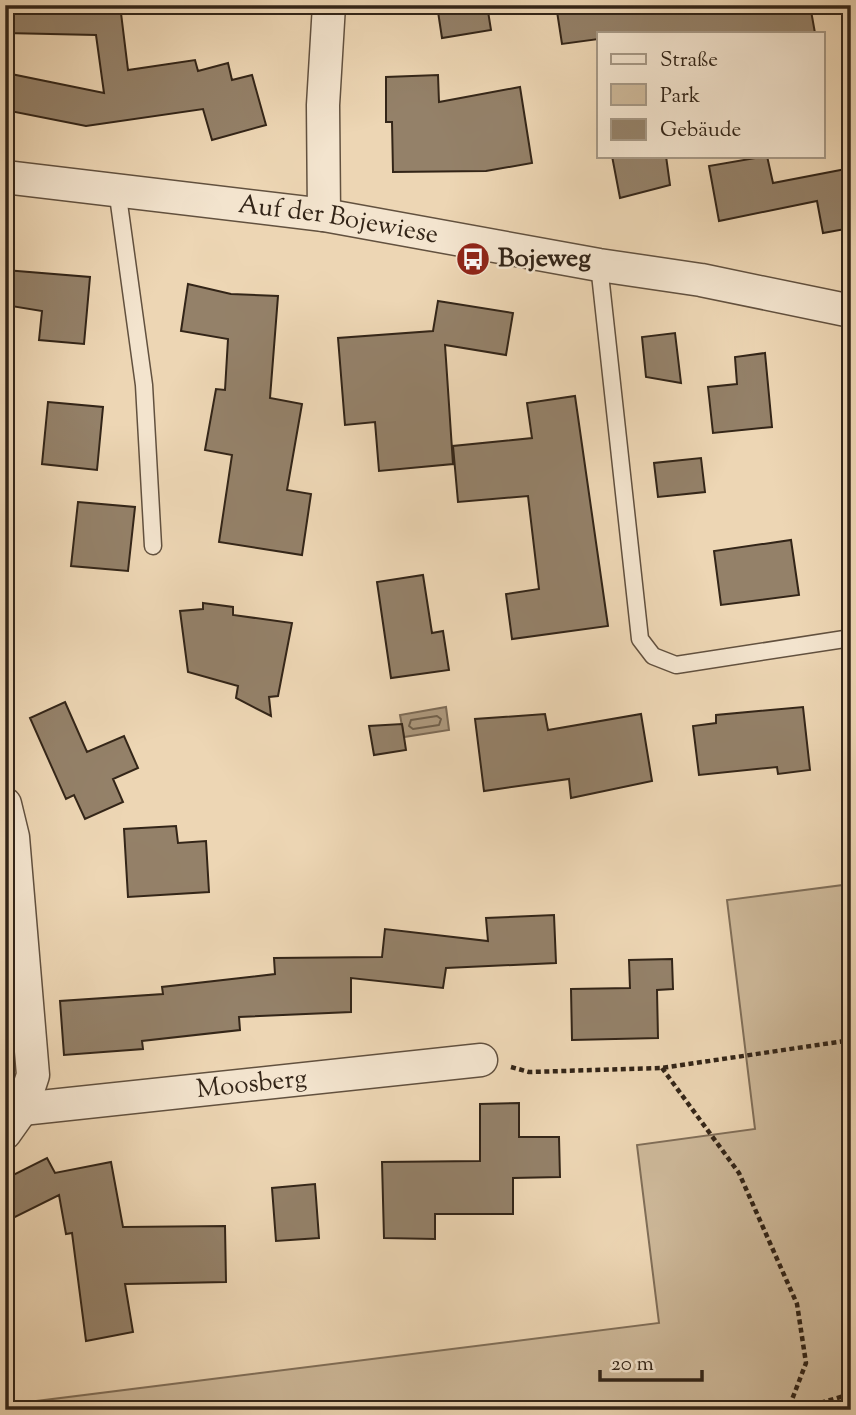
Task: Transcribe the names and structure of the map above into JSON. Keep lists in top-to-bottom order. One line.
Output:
{"streets":{"street":["Auf der Bojewiese","Moosberg"]},"places":{"bus stop":["Bojeweg"]},"legend":["Straße","Park","Gebäude"],"scale_bar":"20 m"}
